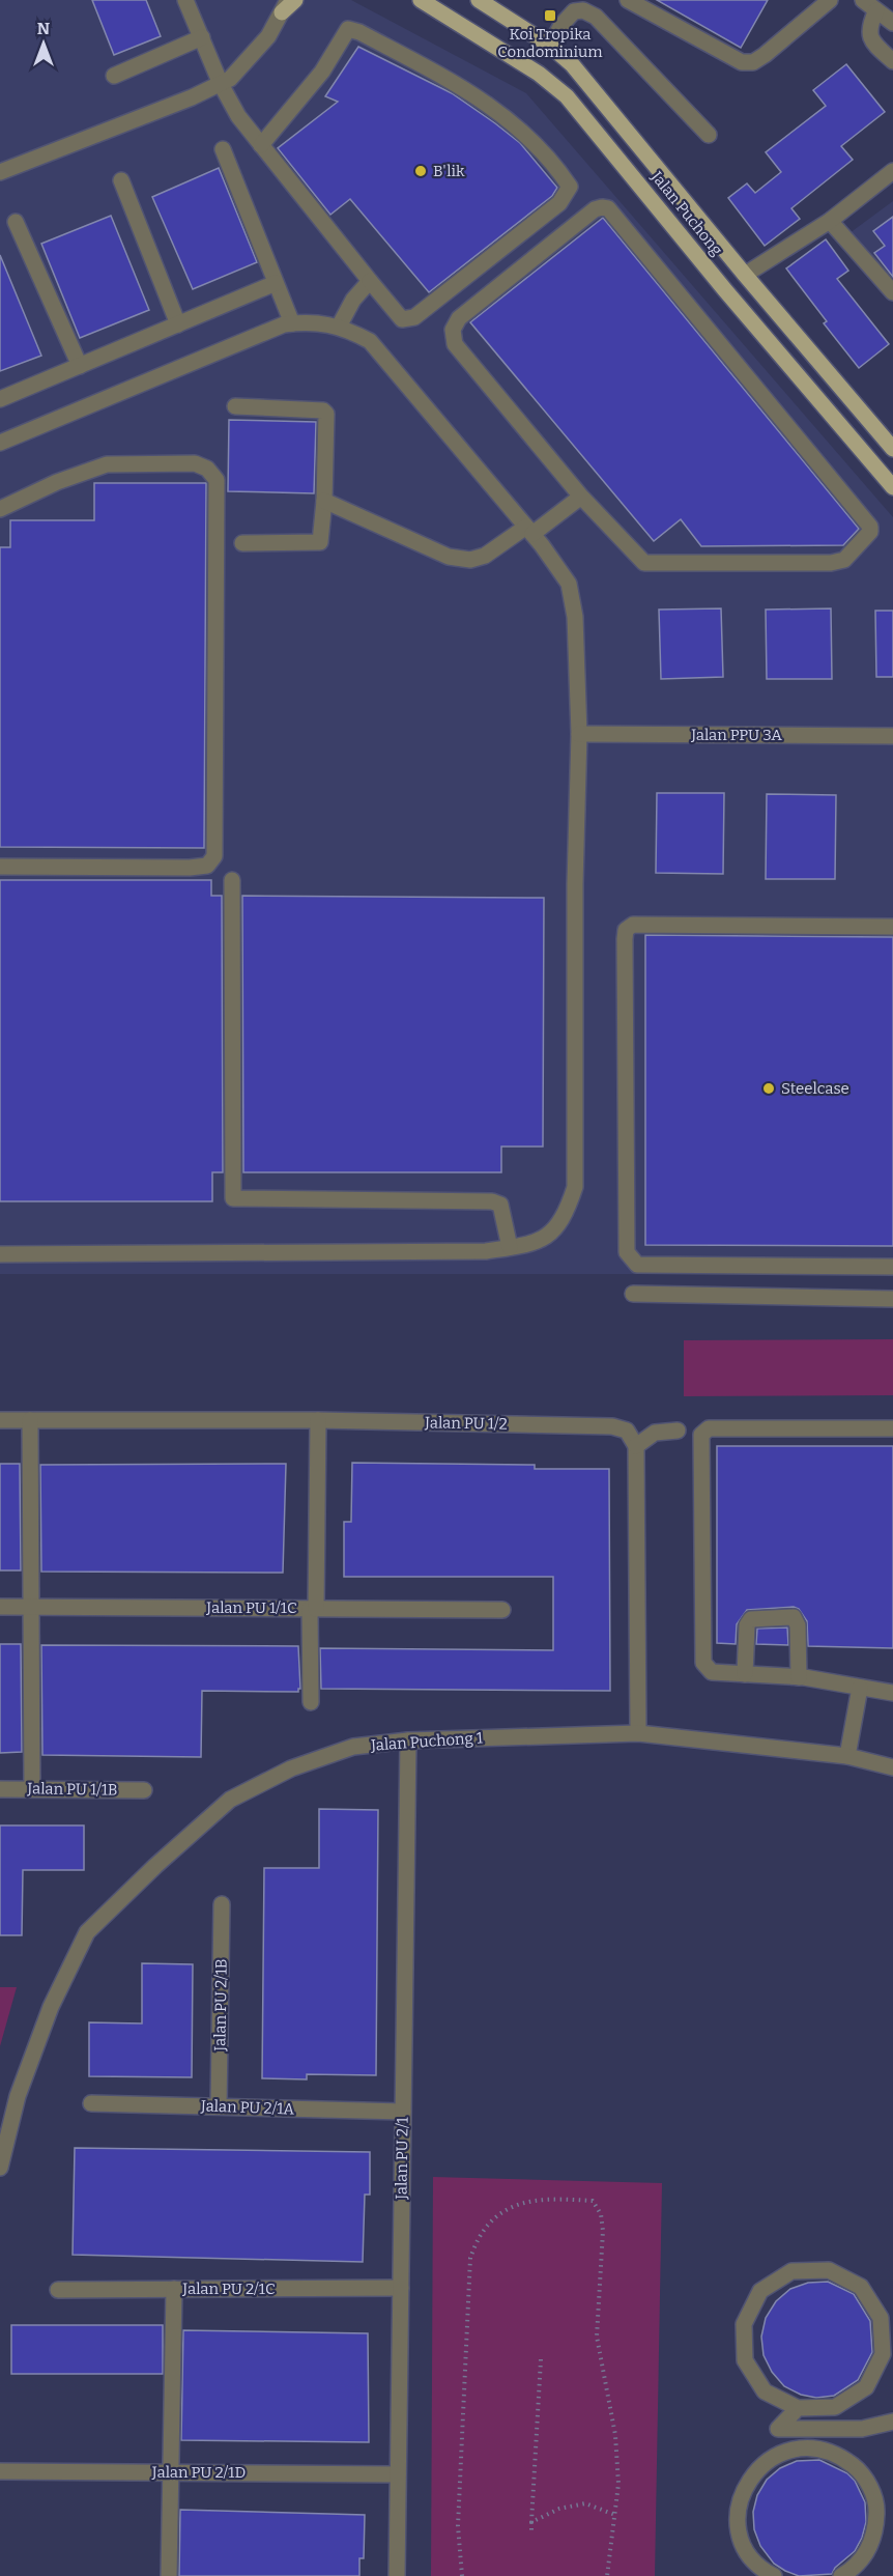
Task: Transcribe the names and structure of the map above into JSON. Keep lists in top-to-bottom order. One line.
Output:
{"streets":{"main road":["Jalan Puchong"],"street":["Jalan PPU 3A","Jalan PU 1/2","Jalan PU 1/1C","Jalan Puchong 1","Jalan PU 1/1B","Jalan PU 2/1B","Jalan PU 2/1A","Jalan PU 2/1","Jalan PU 2/1C","Jalan PU 2/1D"]},"crossings":[["Jalan Puchong 1","Jalan PU 2/1"],["Jalan PU 2/1B","Jalan PU 2/1A"],["Jalan PU 2/1A","Jalan PU 2/1"],["Jalan PU 2/1","Jalan PU 2/1C"],["Jalan PU 2/1","Jalan PU 2/1D"]],"places":{"transit":["Koi Tropika Condominium"],"other":["B'lik","Steelcase"]},"north":"top"}
